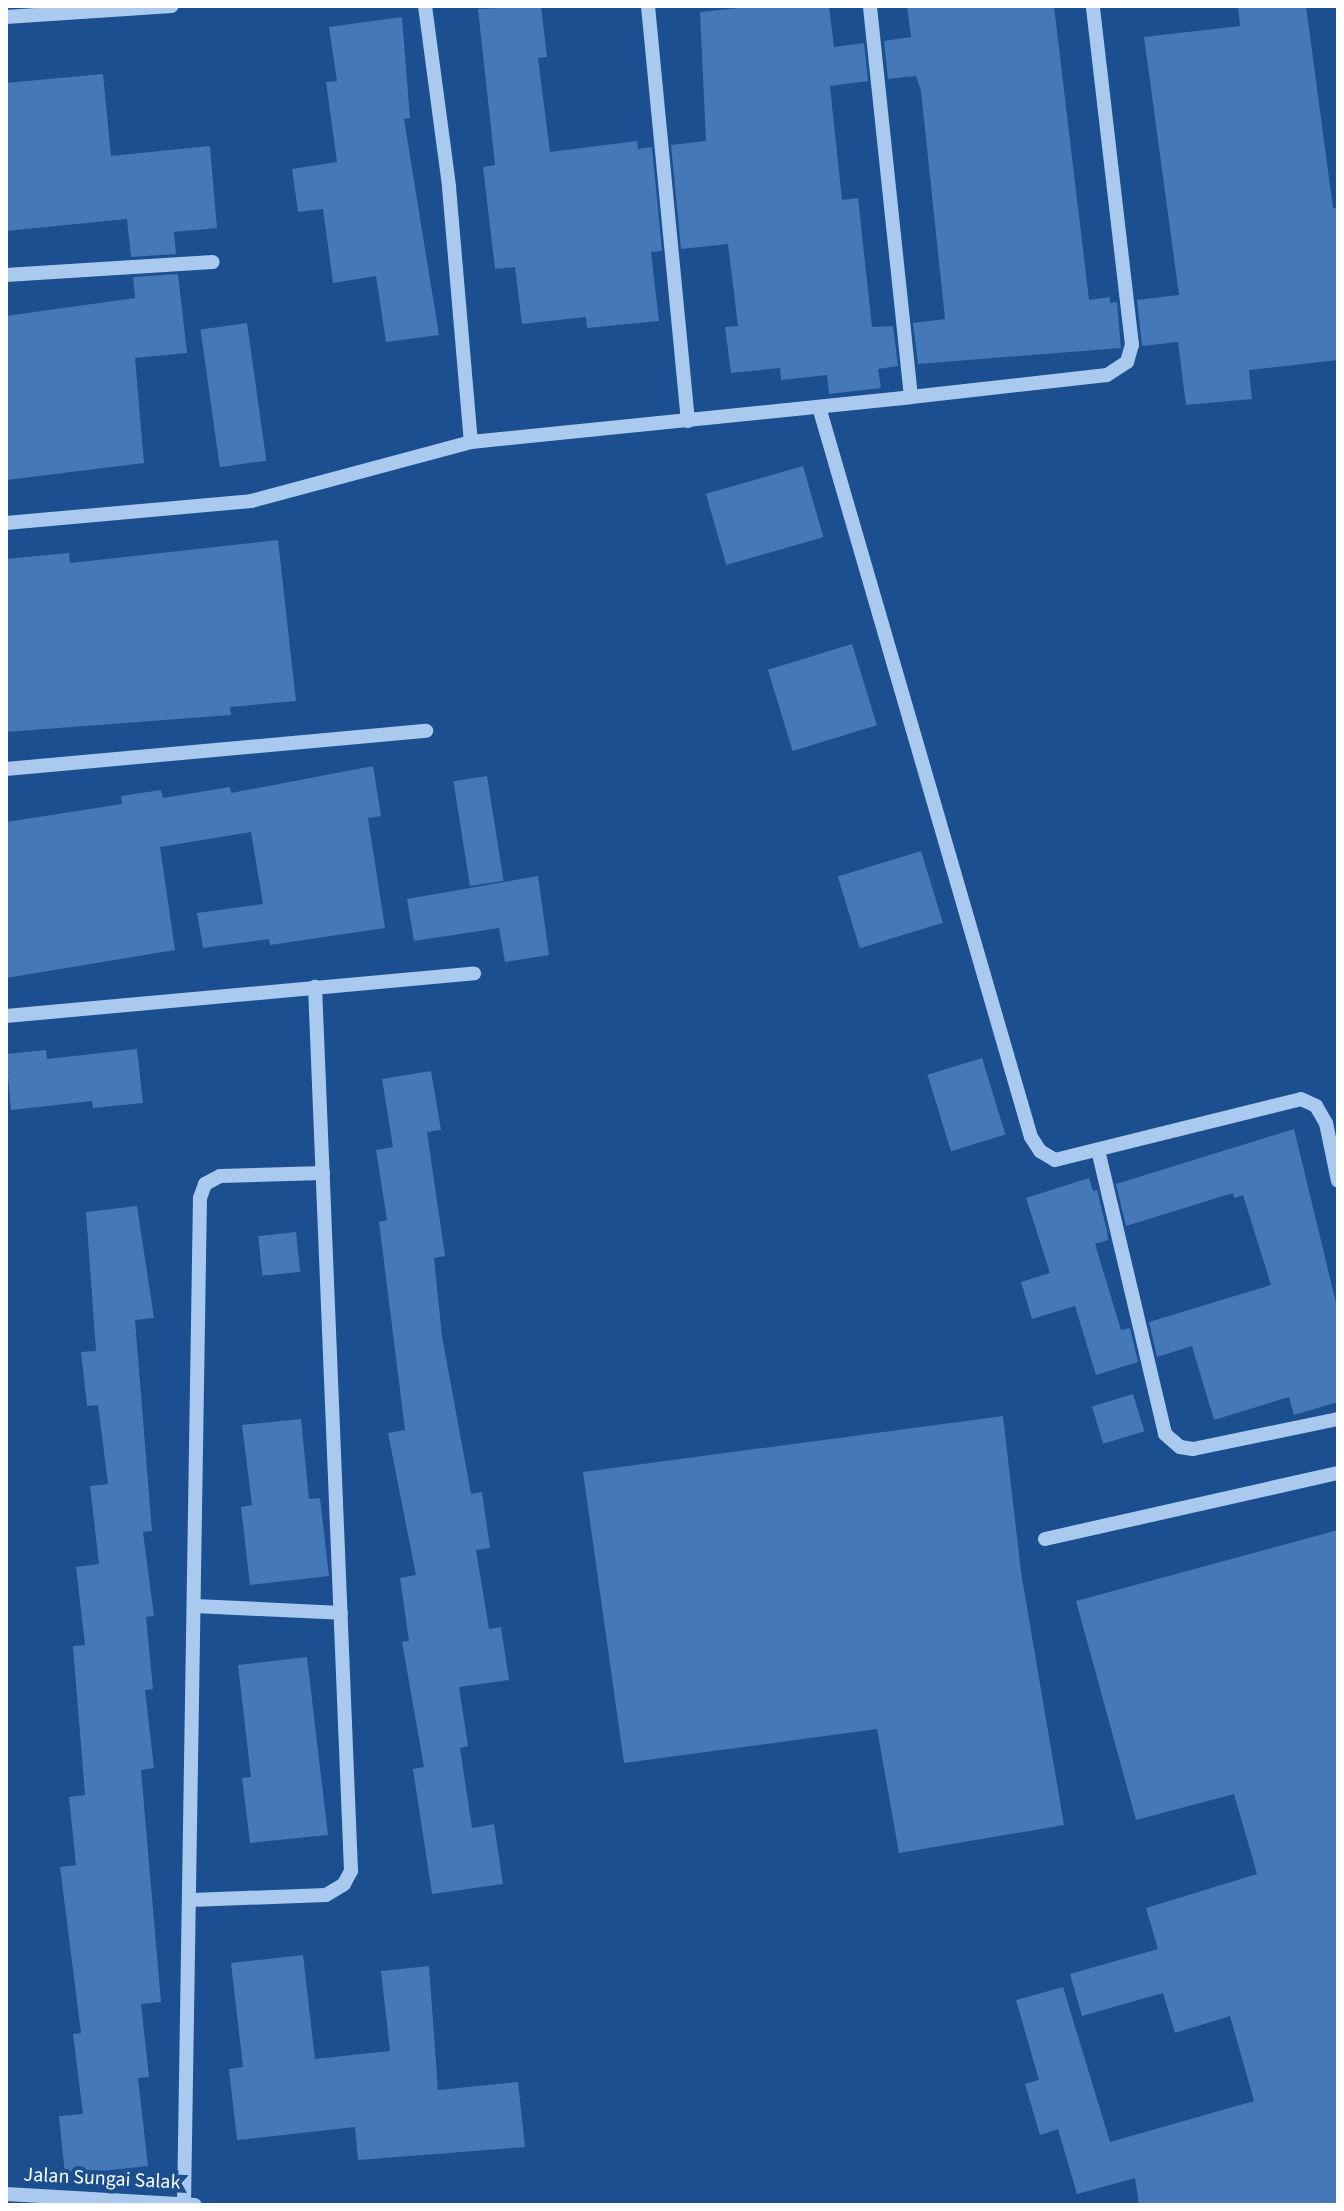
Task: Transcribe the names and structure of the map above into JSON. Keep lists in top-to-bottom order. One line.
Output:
{"streets":{"street":["Jalan Sungai Salak"]}}
